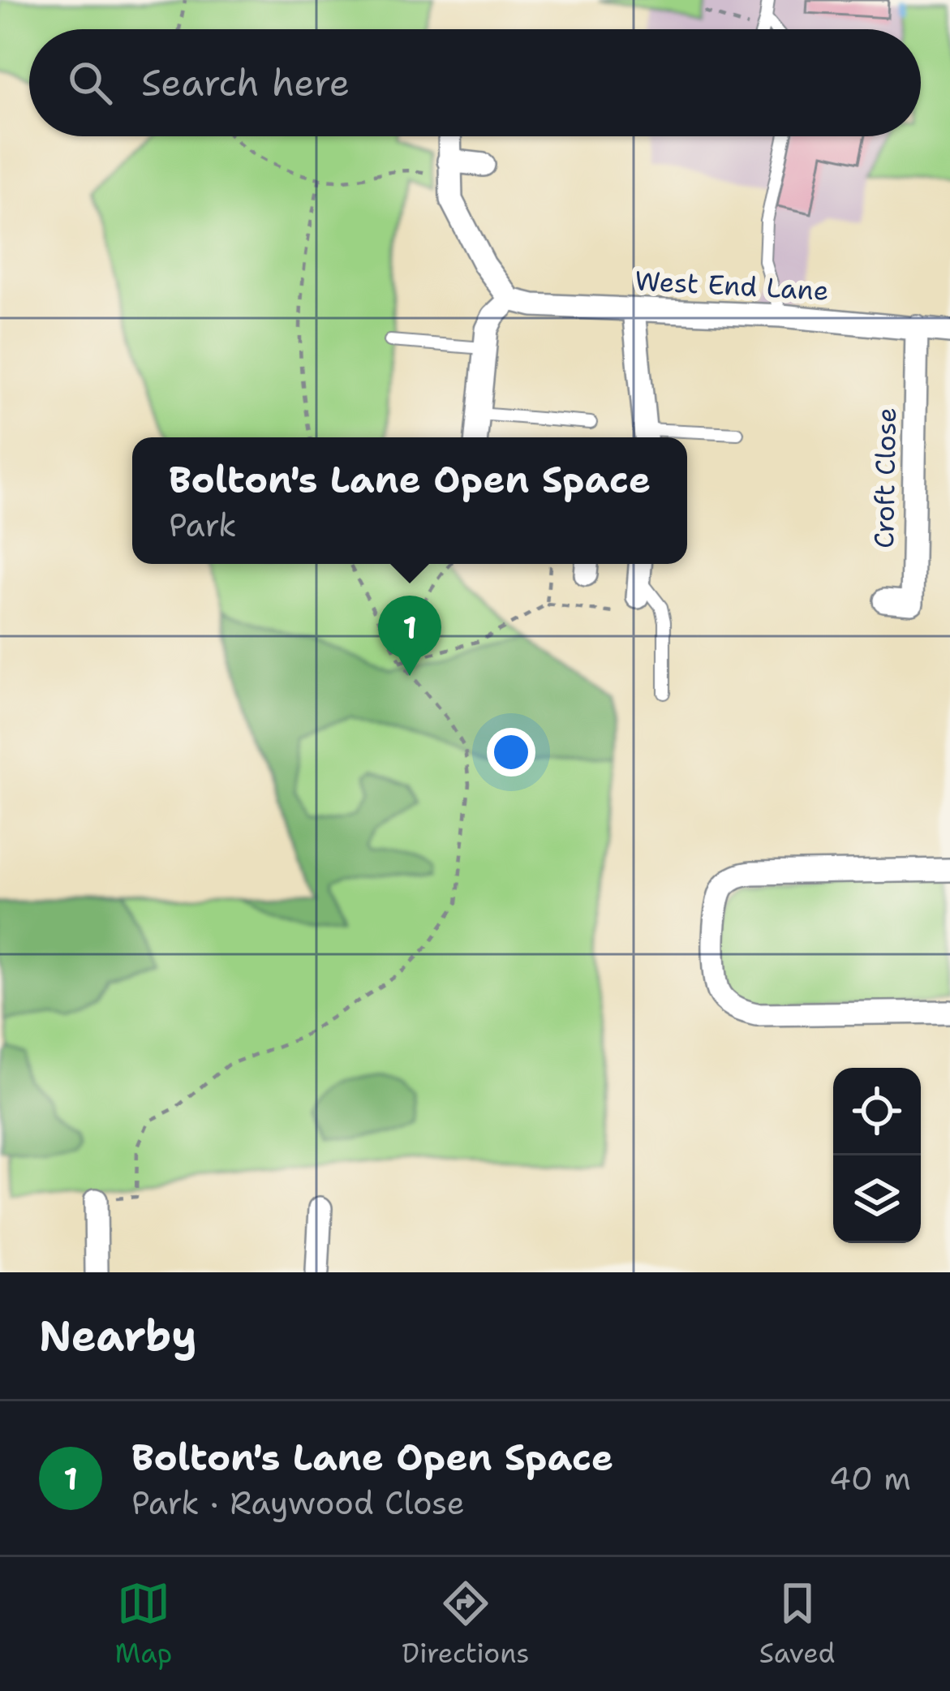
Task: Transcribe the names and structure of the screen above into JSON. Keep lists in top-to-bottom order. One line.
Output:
{"streets":{"street":["West End Lane","Croft Close"]},"crossings":[["West End Lane","Croft Close"]],"page":{"search":"Search here","popup":["Bolton's Lane Open Space","Park"],"pins":"1","heading":"Nearby","list":[{"mark":"1","name":"Bolton's Lane Open Space","note":"Park · Raywood Close","value":"40 m"}],"nav":["Map","Directions","Saved"]}}
